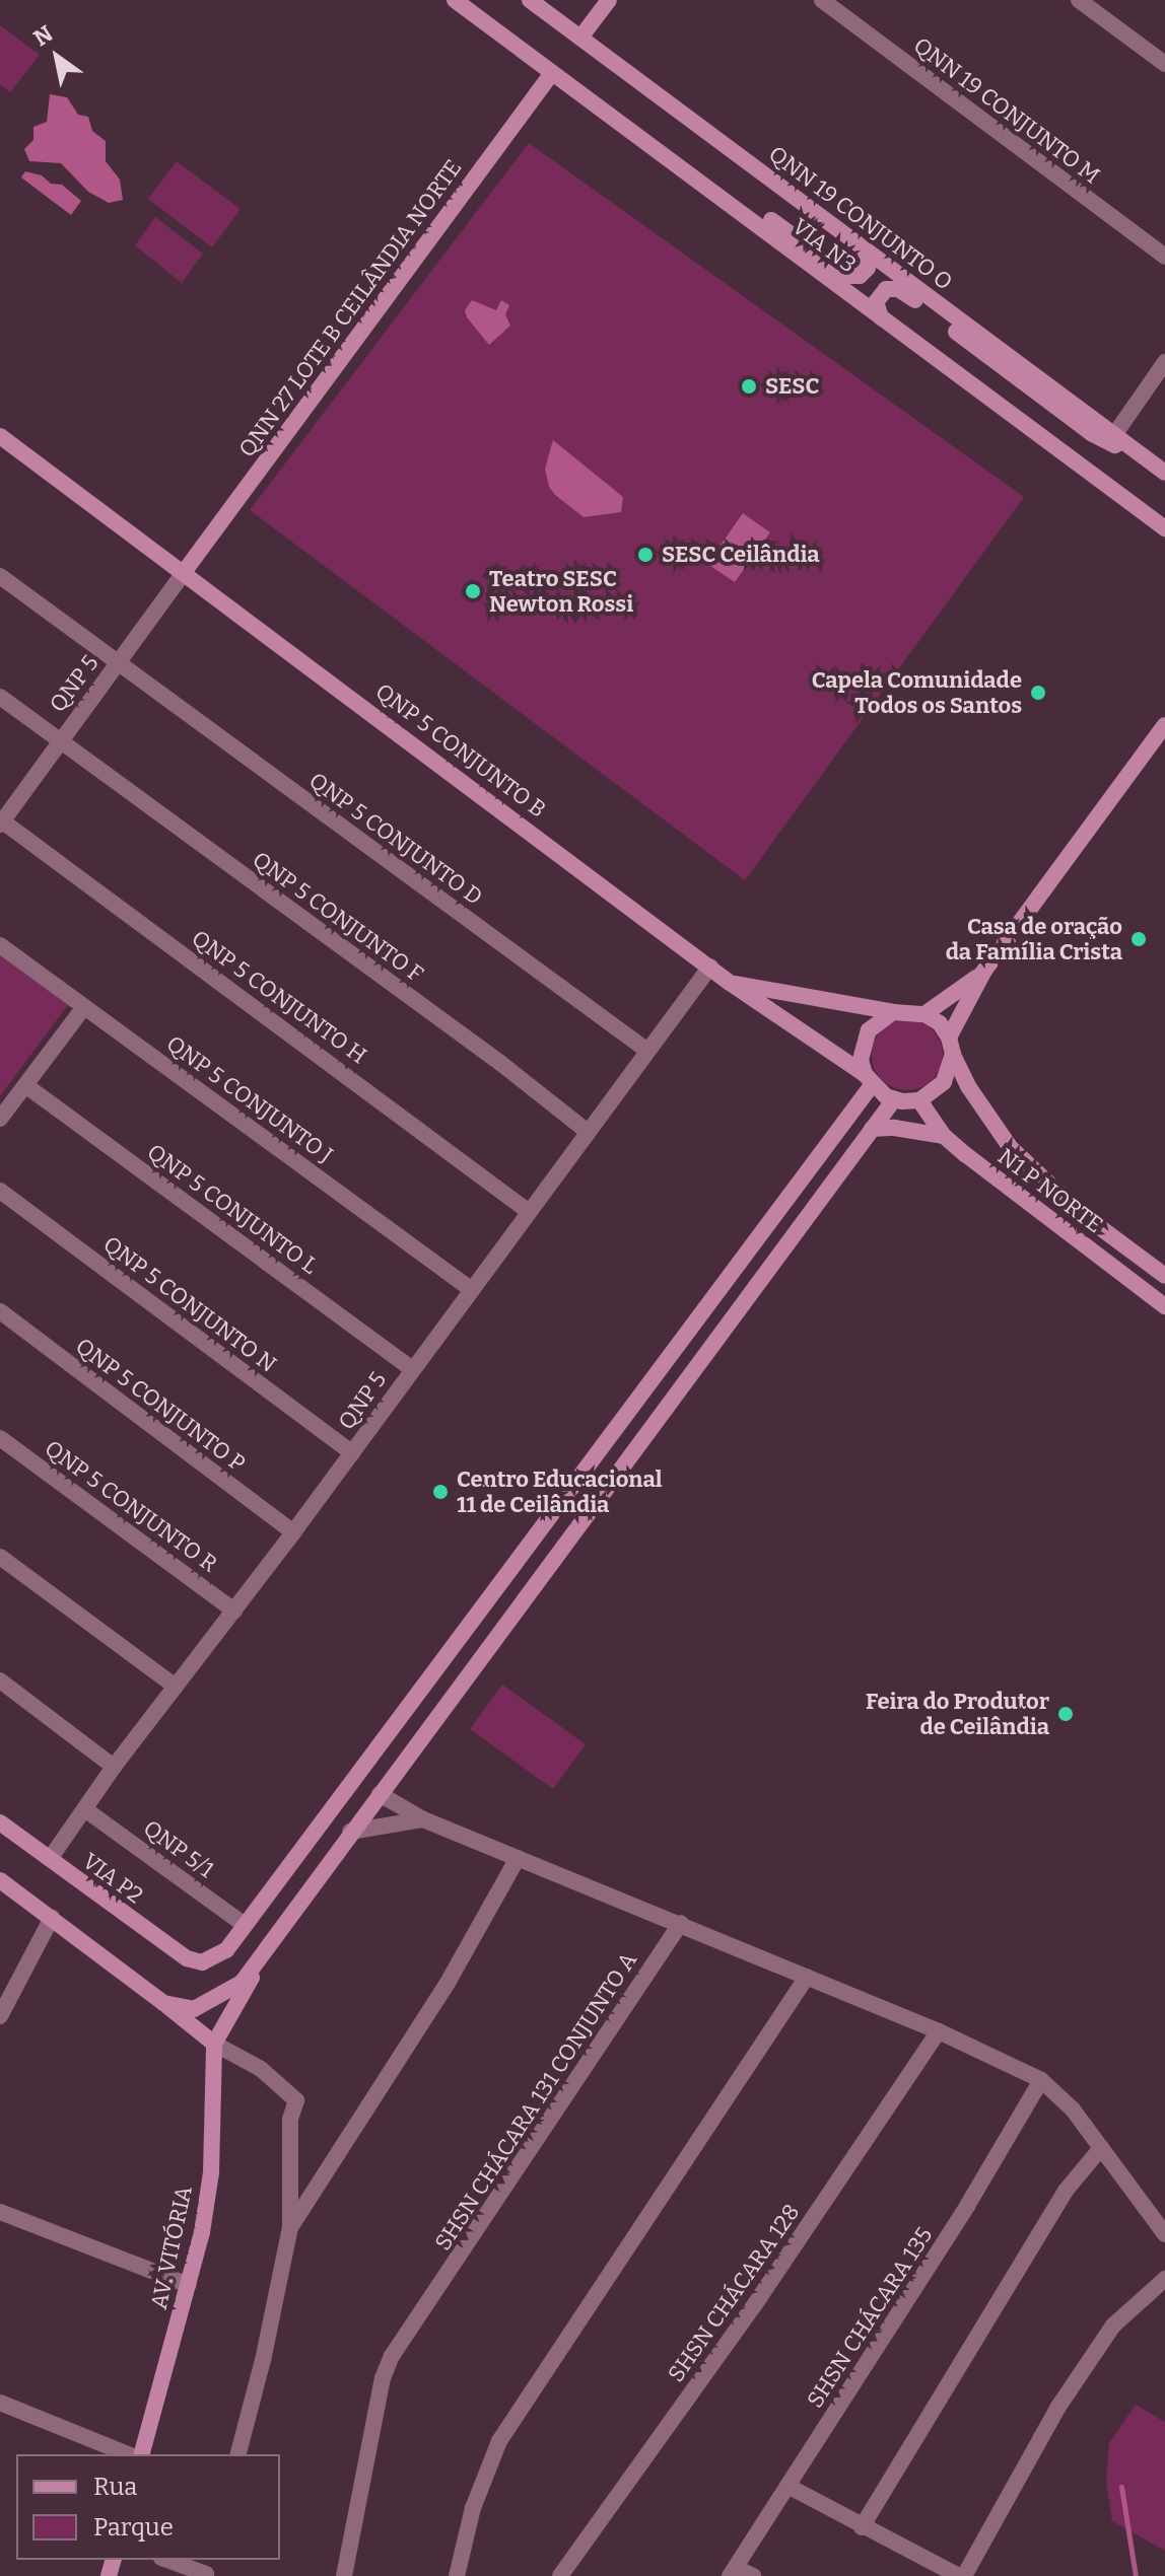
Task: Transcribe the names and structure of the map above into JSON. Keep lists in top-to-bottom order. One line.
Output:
{"streets":{"main road":["QNN 19 CONJUNTO O","VIA N3","QNN 27 LOTE B CEILÂNDIA NORTE","QNP 5 CONJUNTO B","N1 P NORTE","VIA P2","AV. VITÓRIA"],"street":["QNN 19 CONJUNTO M","QNP 5","QNP 5 CONJUNTO D","QNP 5 CONJUNTO F","QNP 5 CONJUNTO H","QNP 5 CONJUNTO J","QNP 5 CONJUNTO L","QNP 5 CONJUNTO N","QNP 5 CONJUNTO P","QNP 5 CONJUNTO R","QNP 5/1","SHSN CHÁCARA 131 CONJUNTO A","SHSN CHÁCARA 128","SHSN CHÁCARA 135"]},"crossings":[["VIA N3","QNN 27 LOTE B CEILÂNDIA NORTE"],["QNN 27 LOTE B CEILÂNDIA NORTE","QNP 5"],["QNN 27 LOTE B CEILÂNDIA NORTE","QNP 5 CONJUNTO B"],["QNP 5","QNP 5 CONJUNTO B"],["QNP 5","QNP 5 CONJUNTO D"],["QNP 5","QNP 5 CONJUNTO F"],["QNP 5","QNP 5 CONJUNTO H"],["QNP 5","QNP 5 CONJUNTO J"],["QNP 5","QNP 5 CONJUNTO L"],["QNP 5","QNP 5 CONJUNTO N"],["QNP 5","QNP 5 CONJUNTO P"],["QNP 5","QNP 5 CONJUNTO R"],["QNP 5","QNP 5/1"],["QNP 5","VIA P2"],["QNP 5/1","VIA P2"]],"places":["SESC","SESC Ceilândia","Teatro SESC Newton Rossi","Capela Comunidade Todos os Santos","Casa de oração da Família Crista","Centro Educacional 11 de Ceilândia","Feira do Produtor de Ceilândia"],"legend":["Rua","Parque"],"north":"top left"}
